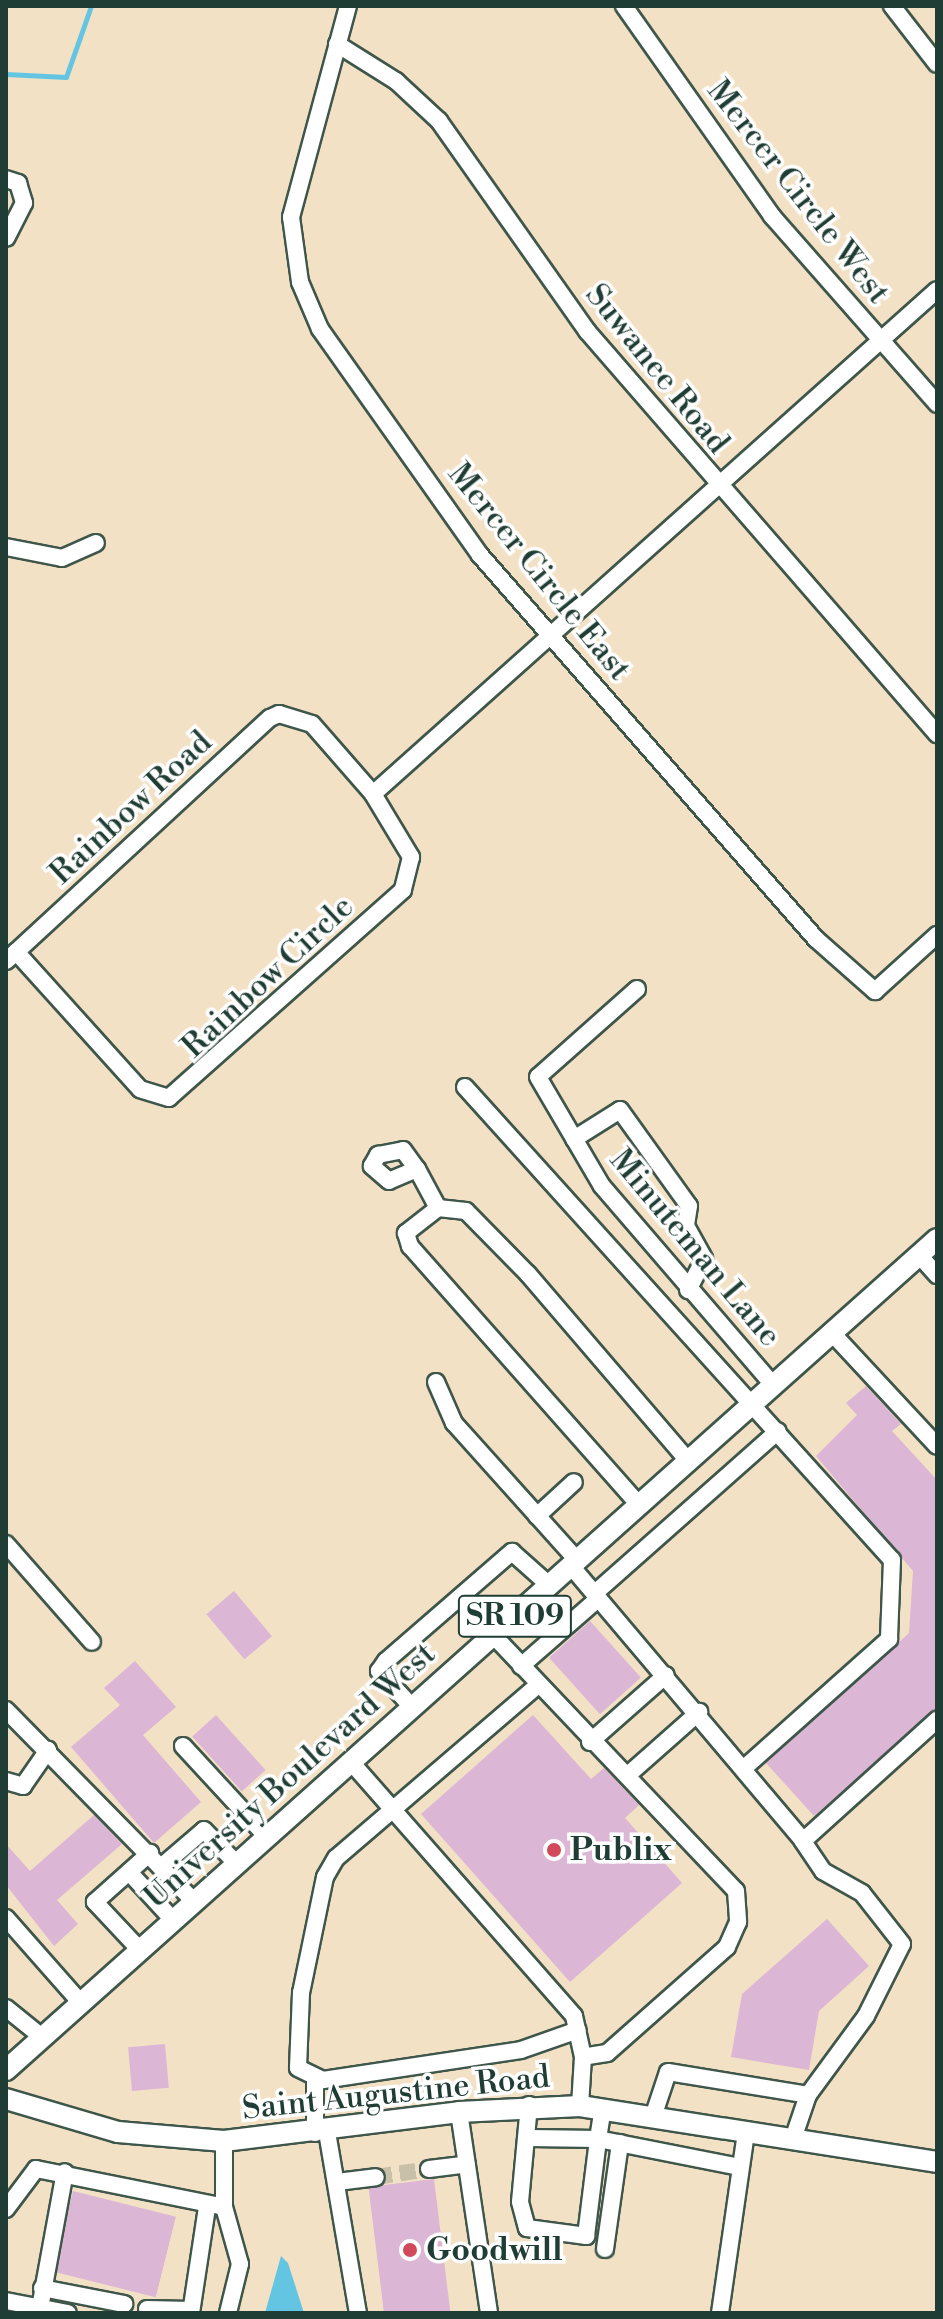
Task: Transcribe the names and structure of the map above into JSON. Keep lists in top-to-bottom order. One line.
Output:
{"streets":{"main road":["SR 109","University Boulevard West","Saint Augustine Road"],"street":["Mercer Circle West","Suwanee Road","Mercer Circle East","Rainbow Road","Rainbow Circle","Minuteman Lane"]},"crossings":[["Suwanee Road","Mercer Circle East"],["Rainbow Road","Rainbow Circle"],["Minuteman Lane","University Boulevard West"]],"places":["Publix","Goodwill"]}
